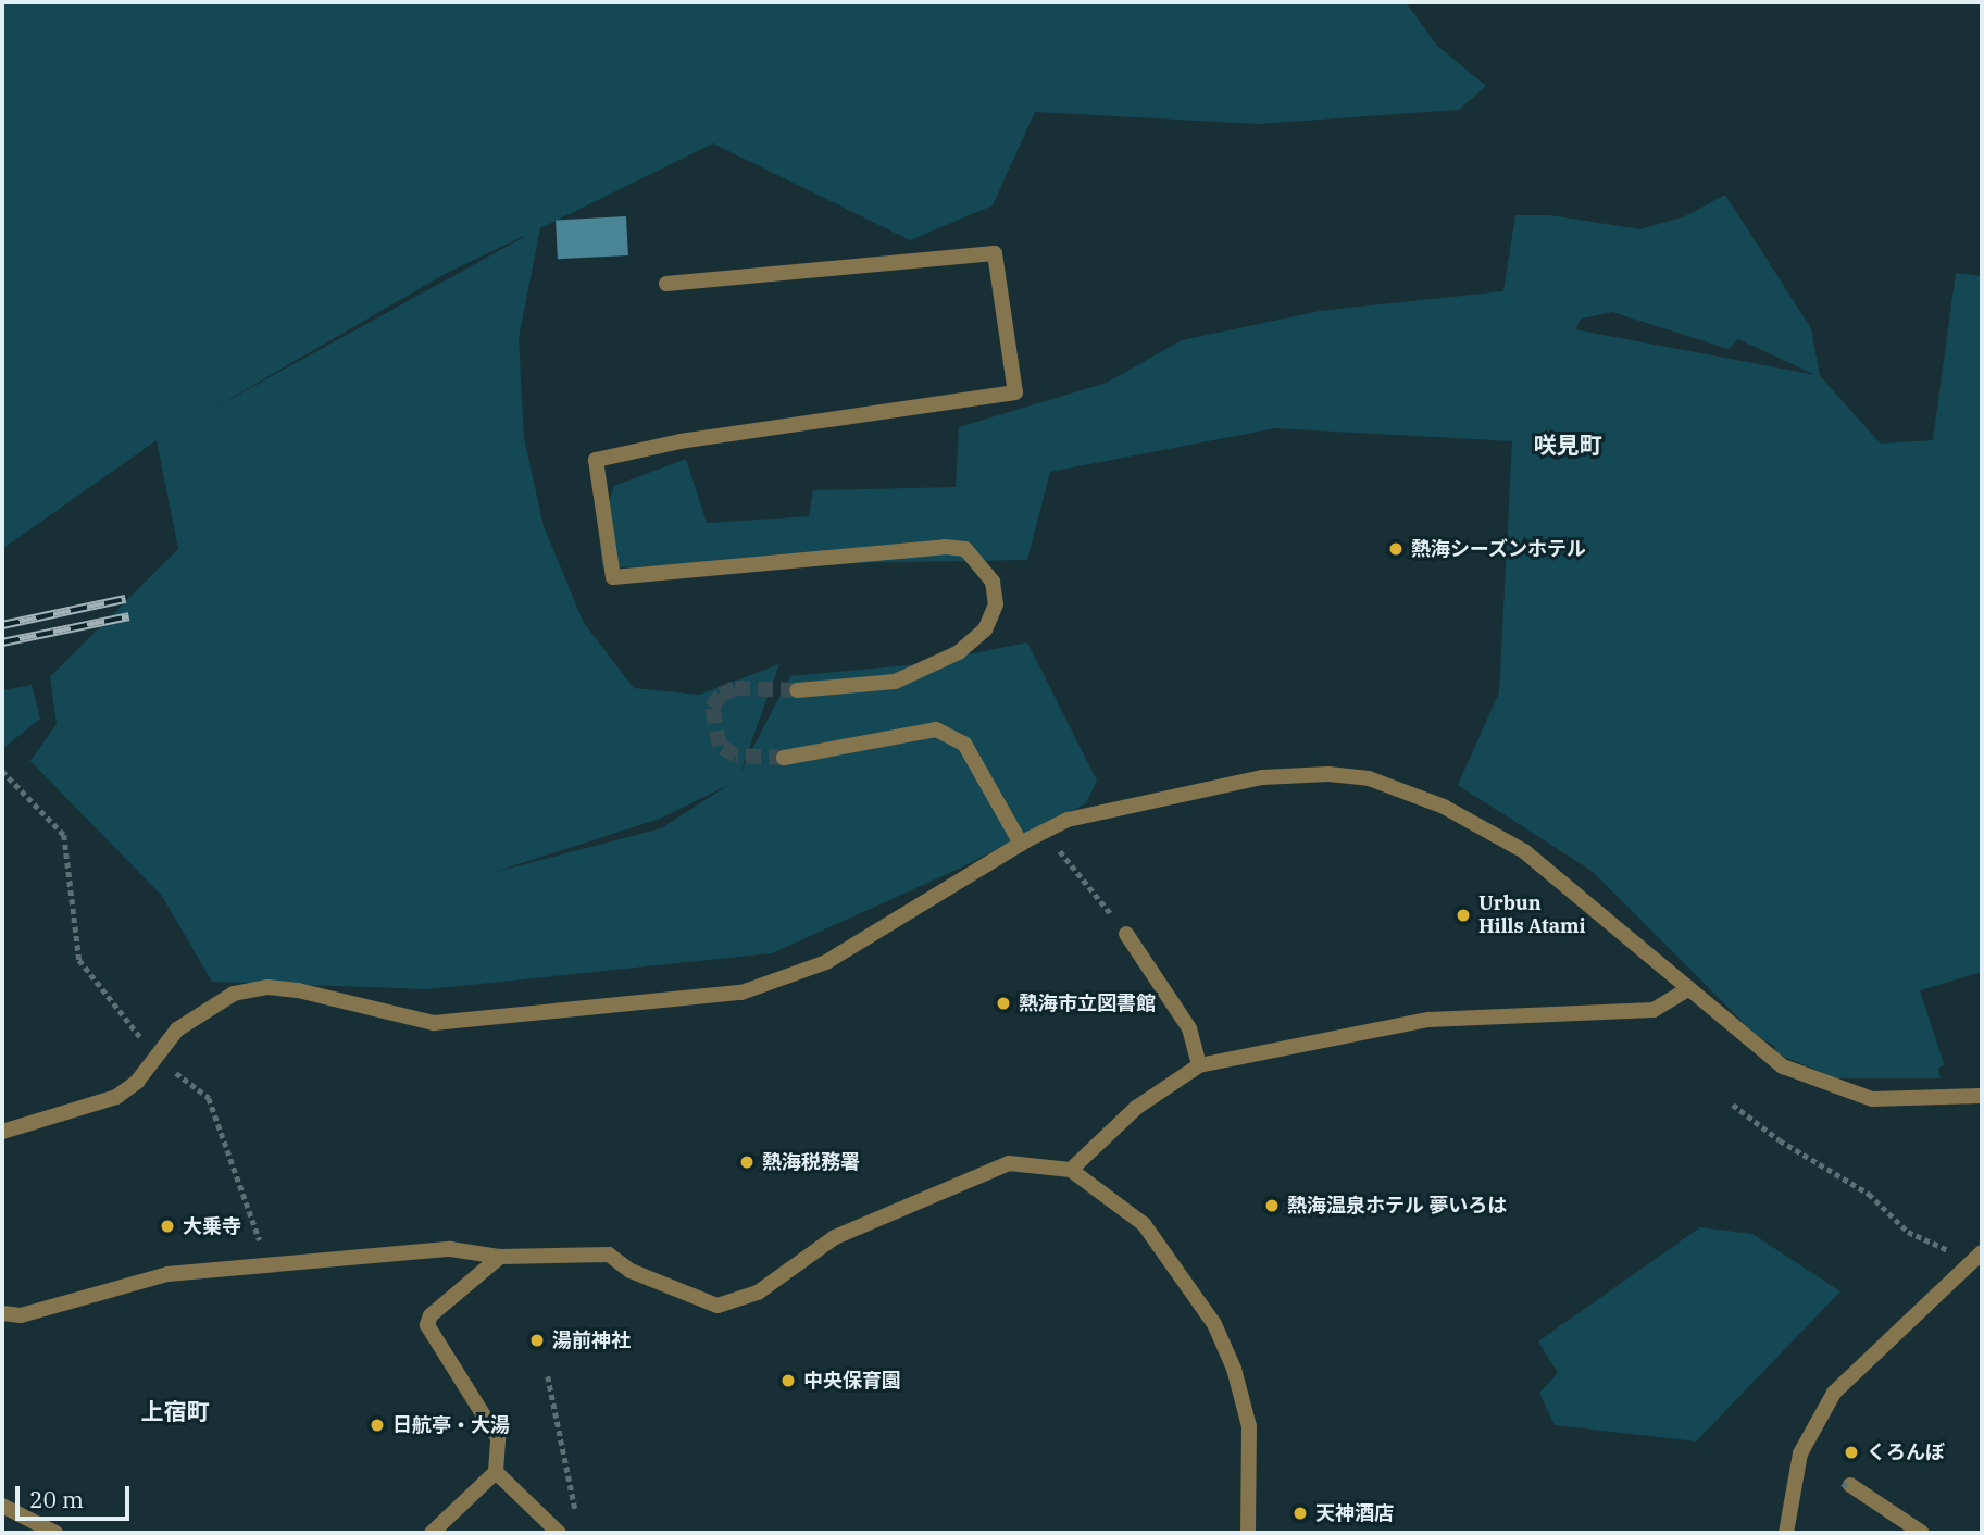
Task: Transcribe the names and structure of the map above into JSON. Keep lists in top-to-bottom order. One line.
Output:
{"districts":["咲見町","上宿町"],"places":["熱海シーズンホテル","Urbun Hills Atami","熱海市立図書館","熱海税務署","熱海温泉ホテル 夢いろは","大乗寺","湯前神社","中央保育園","日航亭・大湯","くろんぼ","天神酒店"],"scale_bar":"20 m"}
